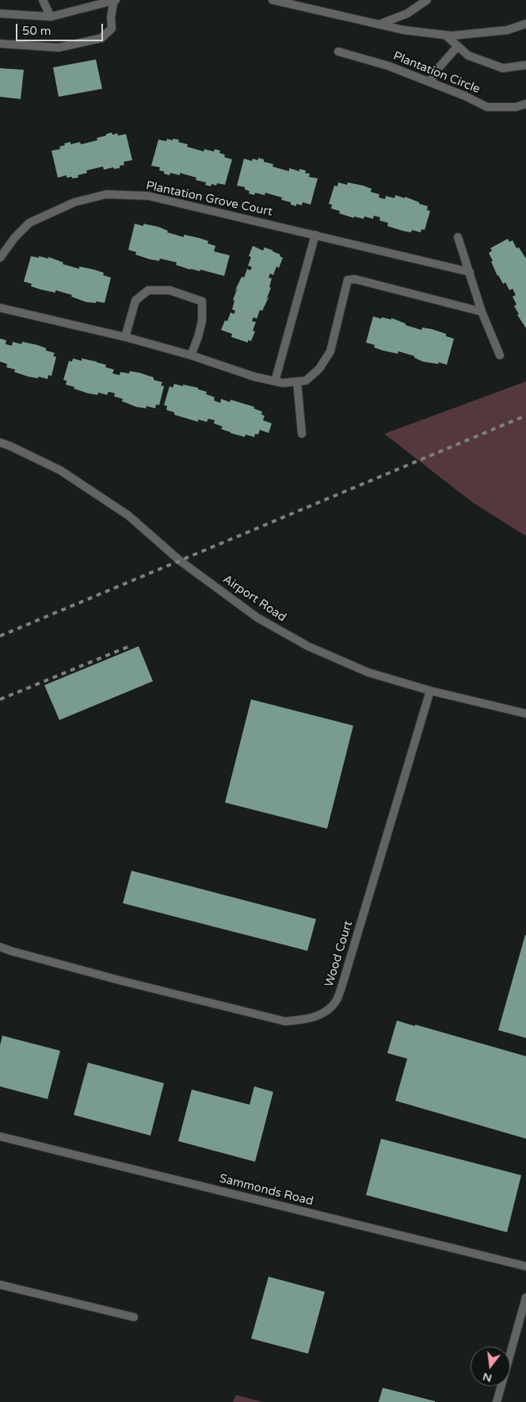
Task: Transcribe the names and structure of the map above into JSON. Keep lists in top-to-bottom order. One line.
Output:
{"streets":{"street":["Plantation Circle","Plantation Grove Court","Airport Road","Wood Court","Sammonds Road"]},"crossings":[["Airport Road","Wood Court"]],"scale_bar":"50 m","north":"bottom"}
